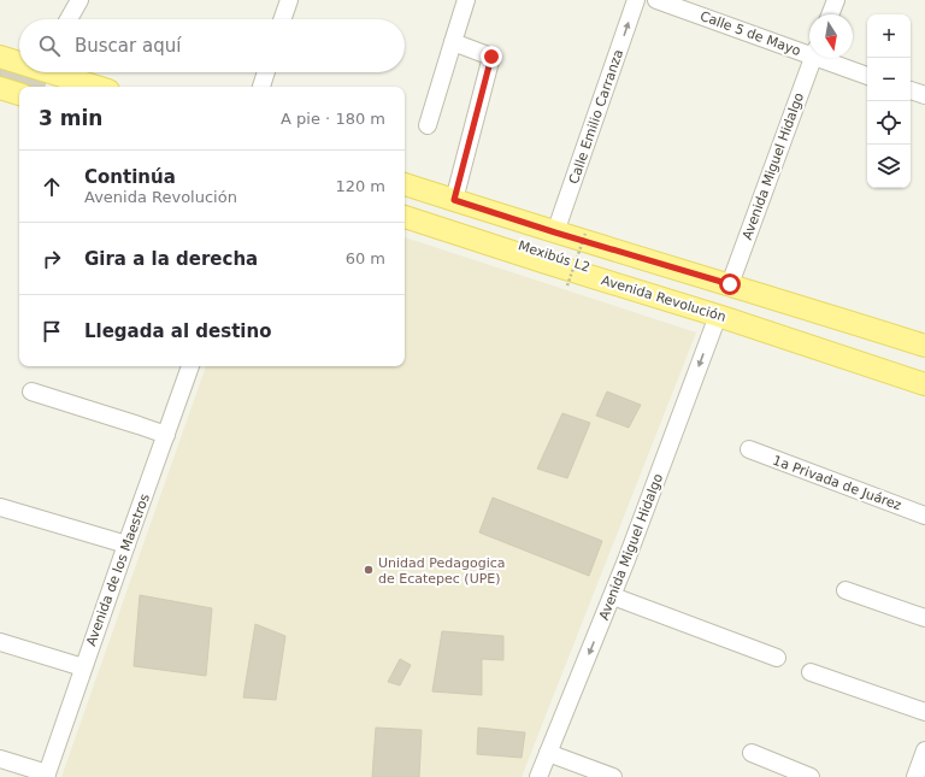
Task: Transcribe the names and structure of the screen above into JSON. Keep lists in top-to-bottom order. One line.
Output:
{"streets":{"main road":["Avenida Revolución"],"street":["Calle 5 de Mayo","Calle Emilio Carranza","Avenida Miguel Hidalgo","Mexibús L2","1a Privada de Juárez","Avenida de los Maestros"]},"crossings":[["Avenida Miguel Hidalgo","Avenida Revolución"]],"one_way":["Calle Emilio Carranza","Avenida Miguel Hidalgo"],"places":["Unidad Pedagogica de Ecatepec (UPE)"],"north":"bottom","page":{"map_buttons":["+","−"],"search":"Buscar aquí","heading":["3 min","A pie · 180 m"],"list":[["Continúa","Avenida Revolución","120 m"],["Gira a la derecha","60 m"],"Llegada al destino"]}}
